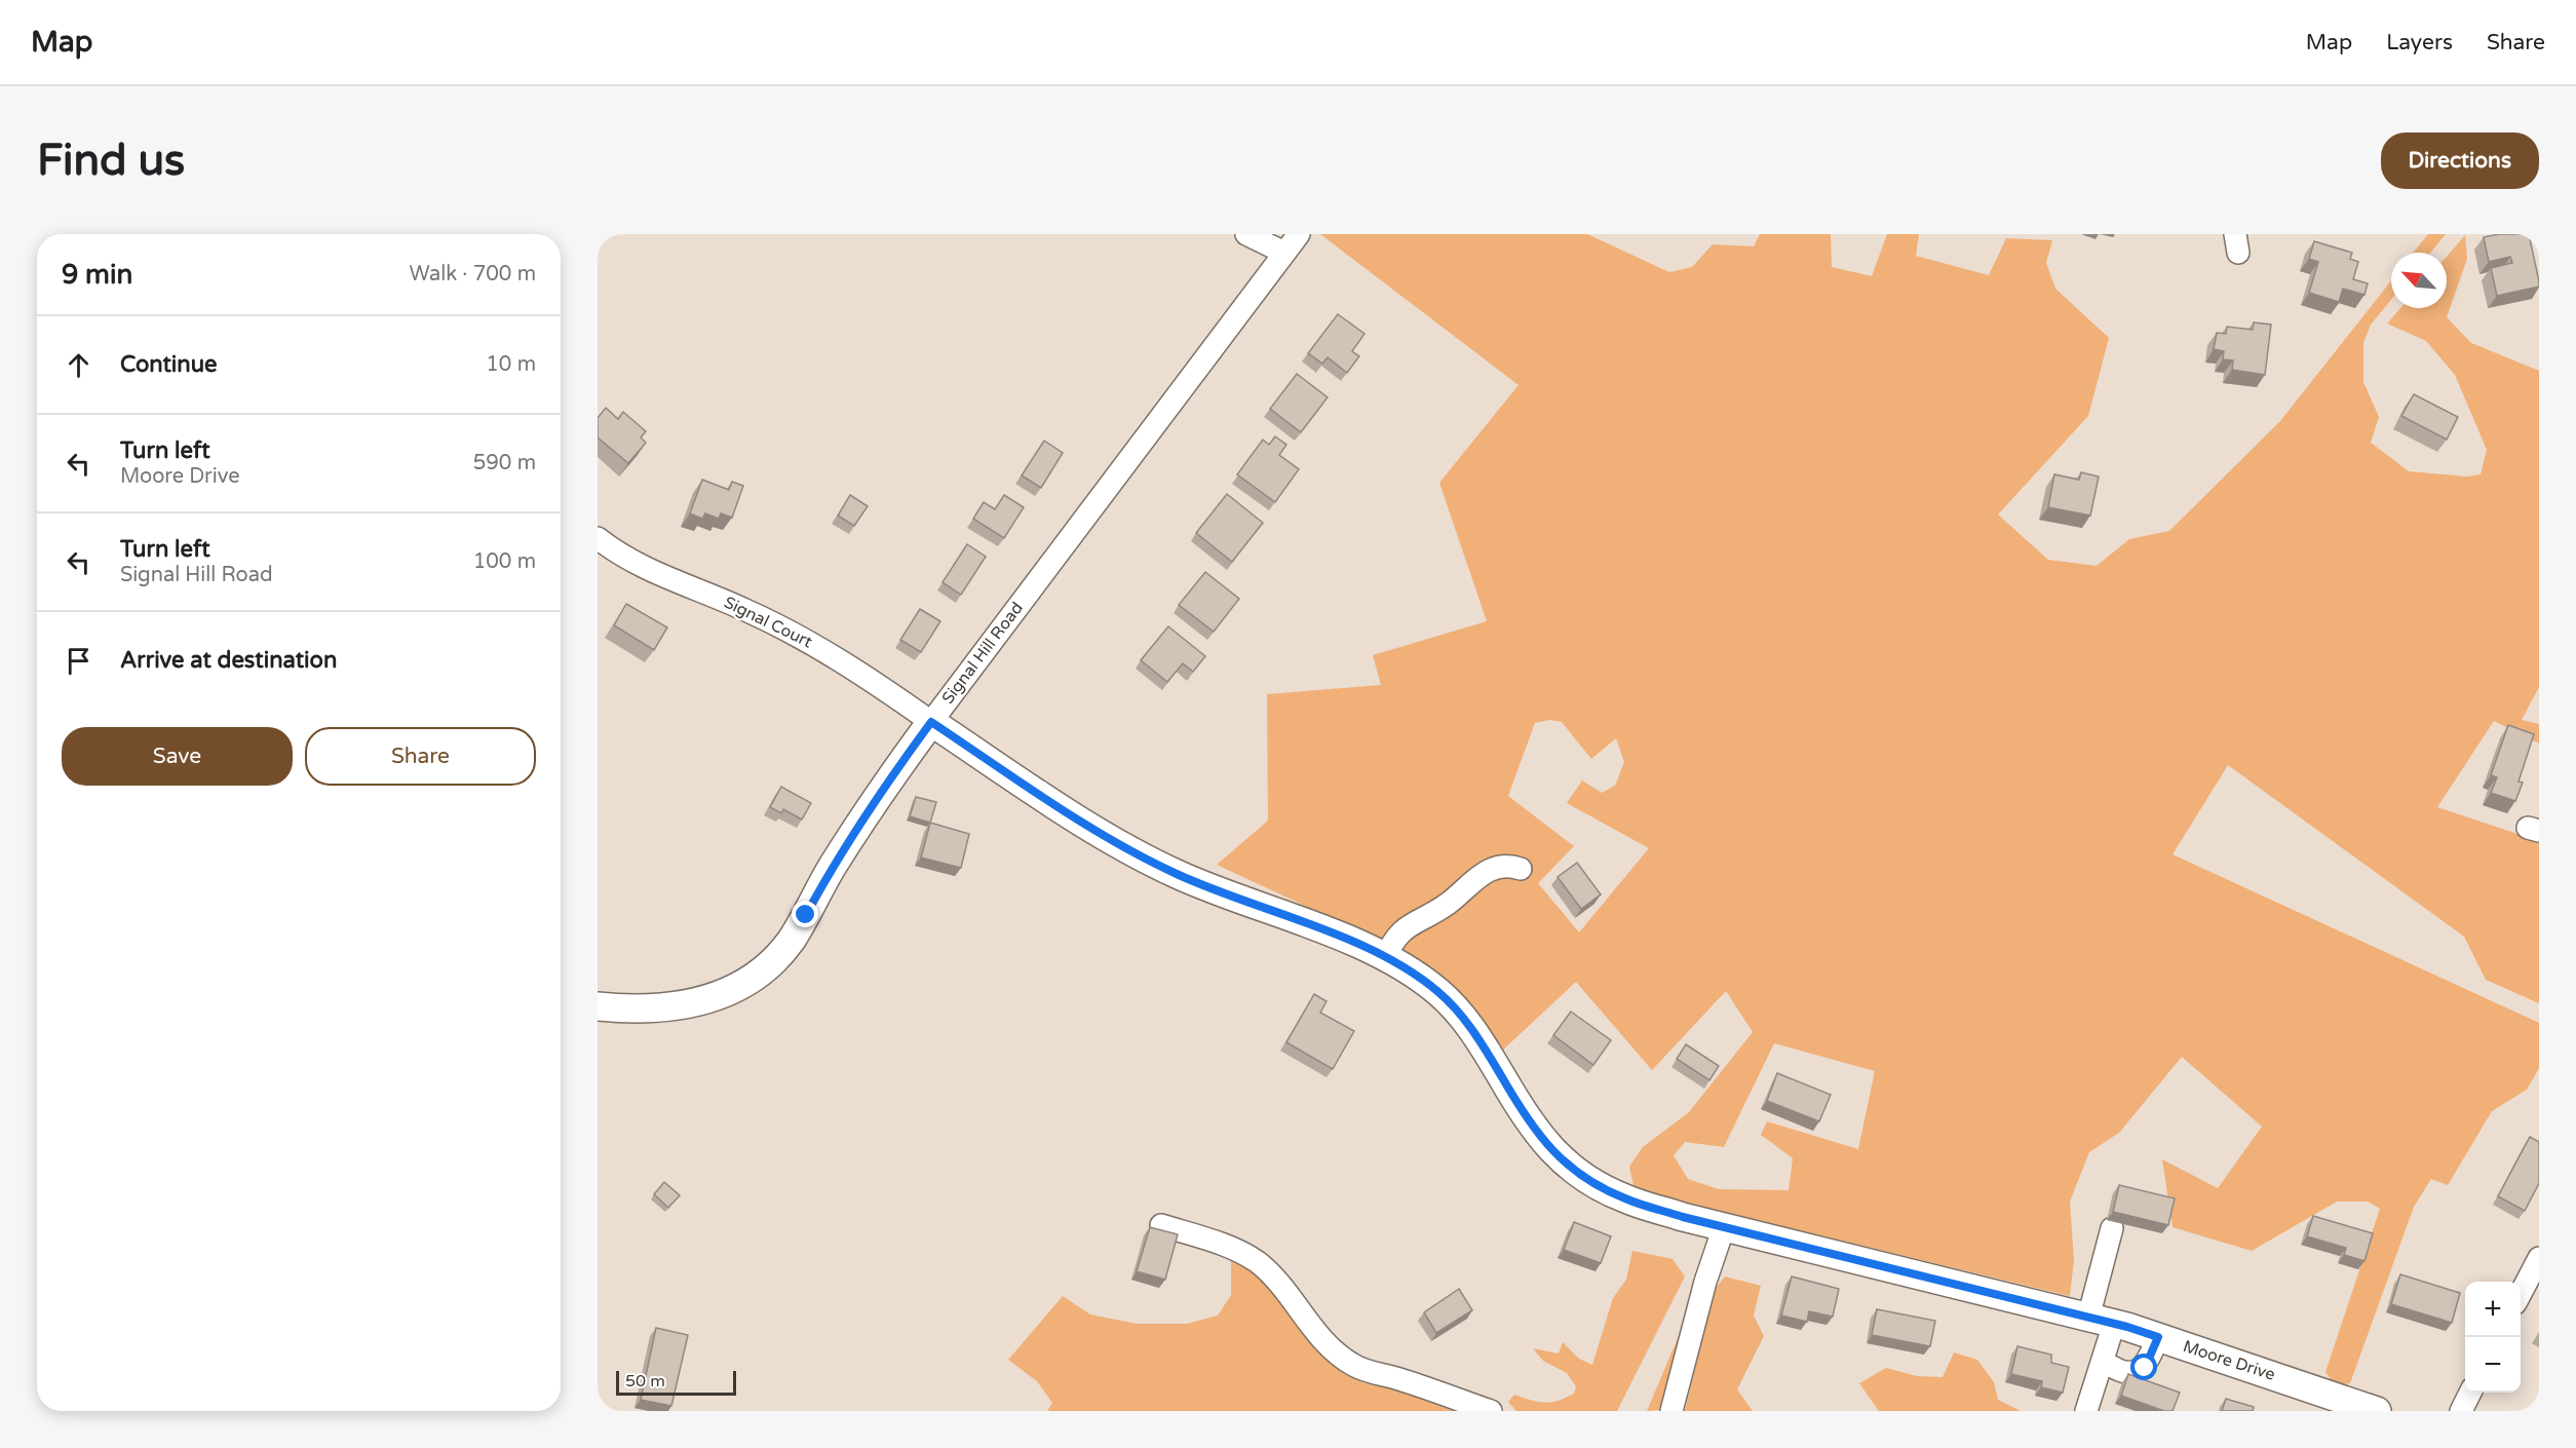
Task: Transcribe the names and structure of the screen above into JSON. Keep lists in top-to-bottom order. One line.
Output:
{"streets":{"main road":["Signal Hill Road","Moore Drive"],"street":["Signal Court"]},"crossings":[["Signal Court","Signal Hill Road"],["Signal Court","Moore Drive"],["Signal Hill Road","Moore Drive"]],"scale_bar":"50 m","north":"top left","page":{"header":"Map","nav":["Map","Layers","Share"],"buttons":["Directions",["Save","Share"]],"title":"Find us","heading":["9 min","Walk · 700 m"],"list":[["Continue","10 m"],["Turn left","Moore Drive","590 m"],["Turn left","Signal Hill Road","100 m"],"Arrive at destination"],"map_buttons":["+","−"],"scale":"50 m"}}
